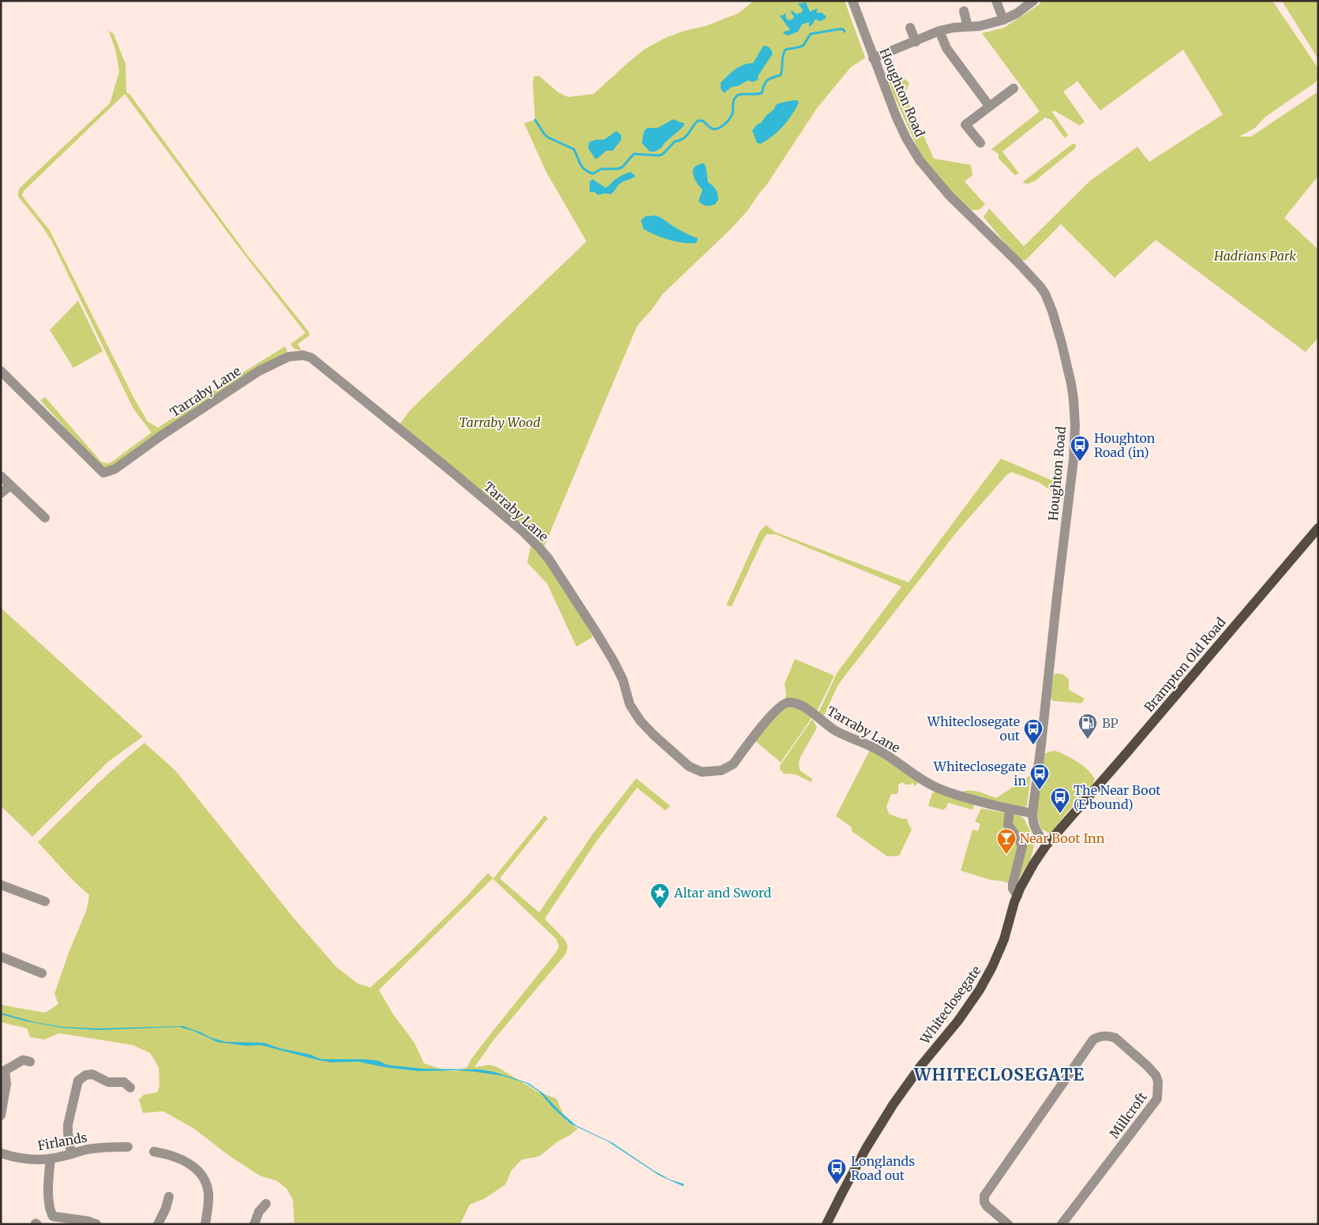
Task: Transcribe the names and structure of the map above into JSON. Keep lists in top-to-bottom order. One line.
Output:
{"streets":{"main road":["Brampton Old Road","Whiteclosegate"],"street":["Houghton Road","Tarraby Lane","Millcroft","Firlands"]},"crossings":[["Houghton Road","Tarraby Lane"],["Houghton Road","Whiteclosegate"],["Brampton Old Road","Whiteclosegate"]],"districts":["WHITECLOSEGATE"],"parks":["Hadrians Park","Tarraby Wood"],"places":{"bus stop":["Houghton Road (in)","Whiteclosegate out","Whiteclosegate in","The Near Boot (E bound)","Longlands Road out"],"fuel station":["BP"],"bar":["Near Boot Inn"],"place":["Altar and Sword"]}}
